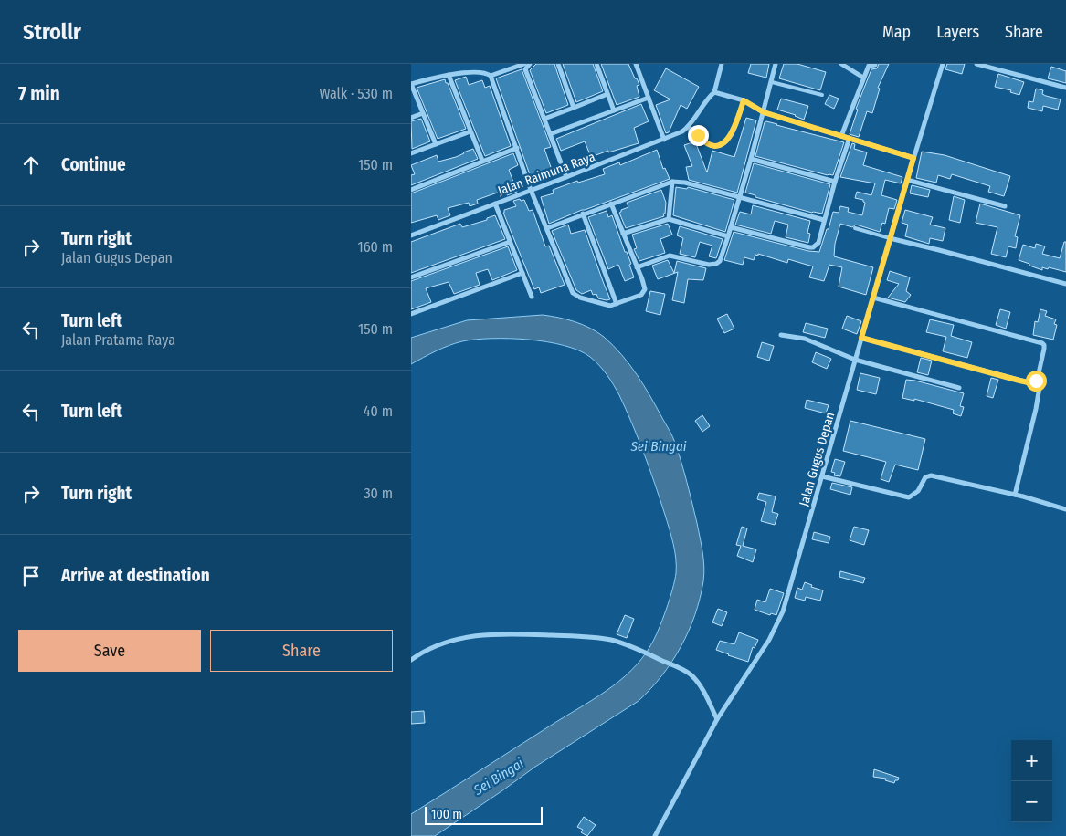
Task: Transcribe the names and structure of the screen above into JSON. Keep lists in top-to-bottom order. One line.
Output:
{"streets":{"street":["Jalan Raimuna Raya","Jalan Gugus Depan"]},"water":["Sei Bingai"],"scale_bar":"100 m","page":{"header":"Strollr","nav":["Map","Layers","Share"],"heading":["7 min","Walk · 530 m"],"list":[["Continue","150 m"],["Turn right","Jalan Gugus Depan","160 m"],["Turn left","Jalan Pratama Raya","150 m"],["Turn left","40 m"],["Turn right","30 m"],"Arrive at destination"],"buttons":["Save","Share"],"map_buttons":["+","−"],"scale":"100 m"}}
